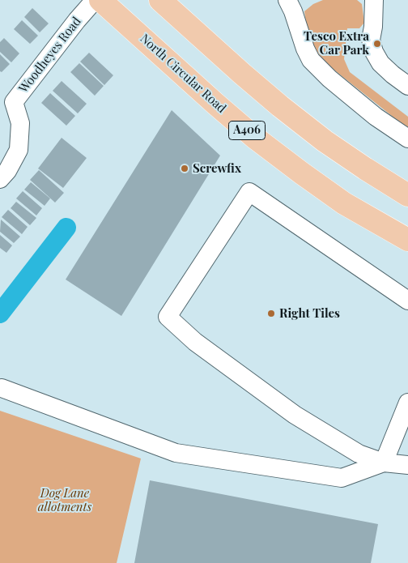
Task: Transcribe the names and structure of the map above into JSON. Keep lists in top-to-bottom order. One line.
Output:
{"streets":{"highway":["North Circular Road","A406"],"street":["Woodheyes Road"]},"parks":["Dog Lane allotments"],"places":["Tesco Extra Car Park","Screwfix","Right Tiles"]}
